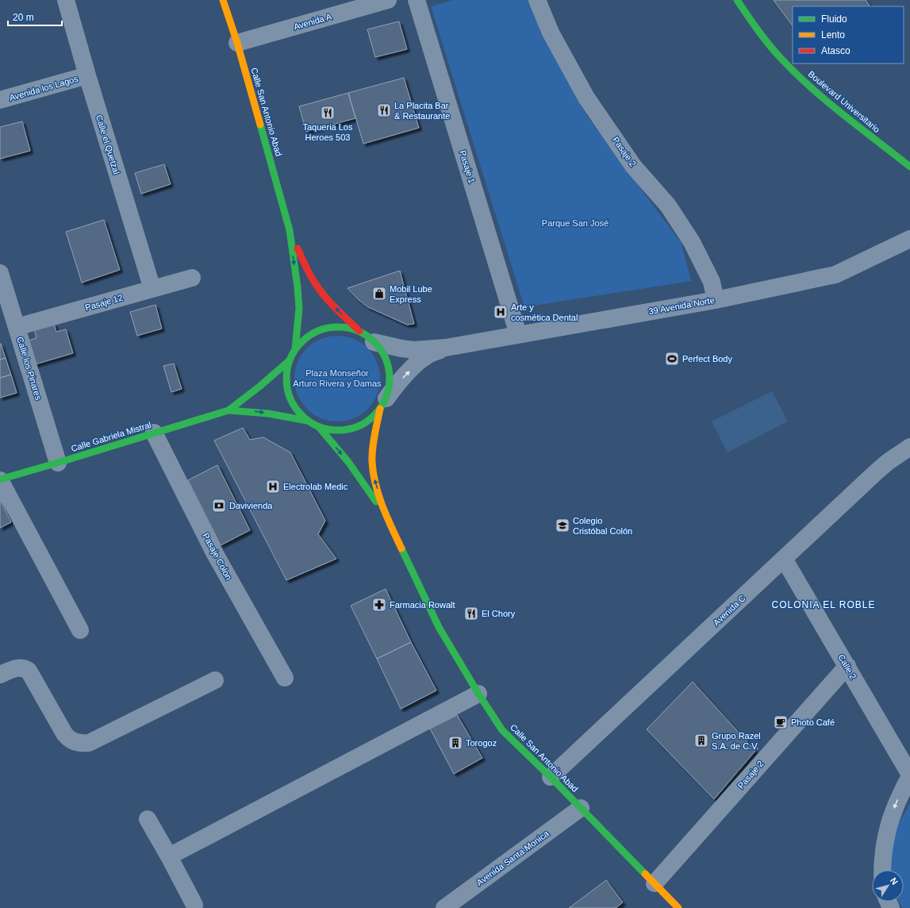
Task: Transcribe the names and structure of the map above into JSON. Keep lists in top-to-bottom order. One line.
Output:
{"streets":{"main road":["Boulevard Universitario","Calle San Antonio Abad","Calle Gabriela Mistral"],"street":["Avenida A","Avenida los Lagos","Calle el Quetzal","Pasaje 2","Pasaje 1","Pasaje 12","39 Avenida Norte","Calle los Pinares","Pasaje Colon","Avenida C","Calle 2","Avenida Santa Monica"]},"crossings":[["Avenida A","Calle San Antonio Abad"],["Avenida los Lagos","Calle el Quetzal"],["Calle San Antonio Abad","Pasaje 2"],["Calle San Antonio Abad","39 Avenida Norte"],["Calle San Antonio Abad","Calle Gabriela Mistral"],["Calle San Antonio Abad","Avenida C"],["Calle San Antonio Abad","Avenida Santa Monica"],["Calle el Quetzal","Pasaje 12"],["Pasaje 2","39 Avenida Norte"],["Pasaje 2","Calle 2"],["Pasaje 1","39 Avenida Norte"],["Pasaje 12","Calle los Pinares"],["39 Avenida Norte","Calle Gabriela Mistral"],["Calle los Pinares","Calle Gabriela Mistral"],["Calle Gabriela Mistral","Pasaje Colon"],["Avenida C","Calle 2"]],"districts":["COLONIA EL ROBLE"],"parks":["Parque San José","Plaza Monseñor Arturo Rivera y Damas"],"places":{"restaurant":["La Placita Bar & Restaurante","Taqueria Los Heroes 503","El Chory"],"shop":["Mobil Lube Express"],"hospital":["Arte y cosmética Dental","Electrolab Medic"],"sports":["Perfect Body"],"bank":["Davivienda"],"school or university":["Colegio Cristóbal Colón"],"pharmacy":["Farmacia Rowalt"],"cafe":["Photo Café"],"building":["Grupo Razel S.A. de C.V.","Torogoz"]},"legend":["Fluido","Lento","Atasco"],"scale_bar":"20 m","north":"top right"}
